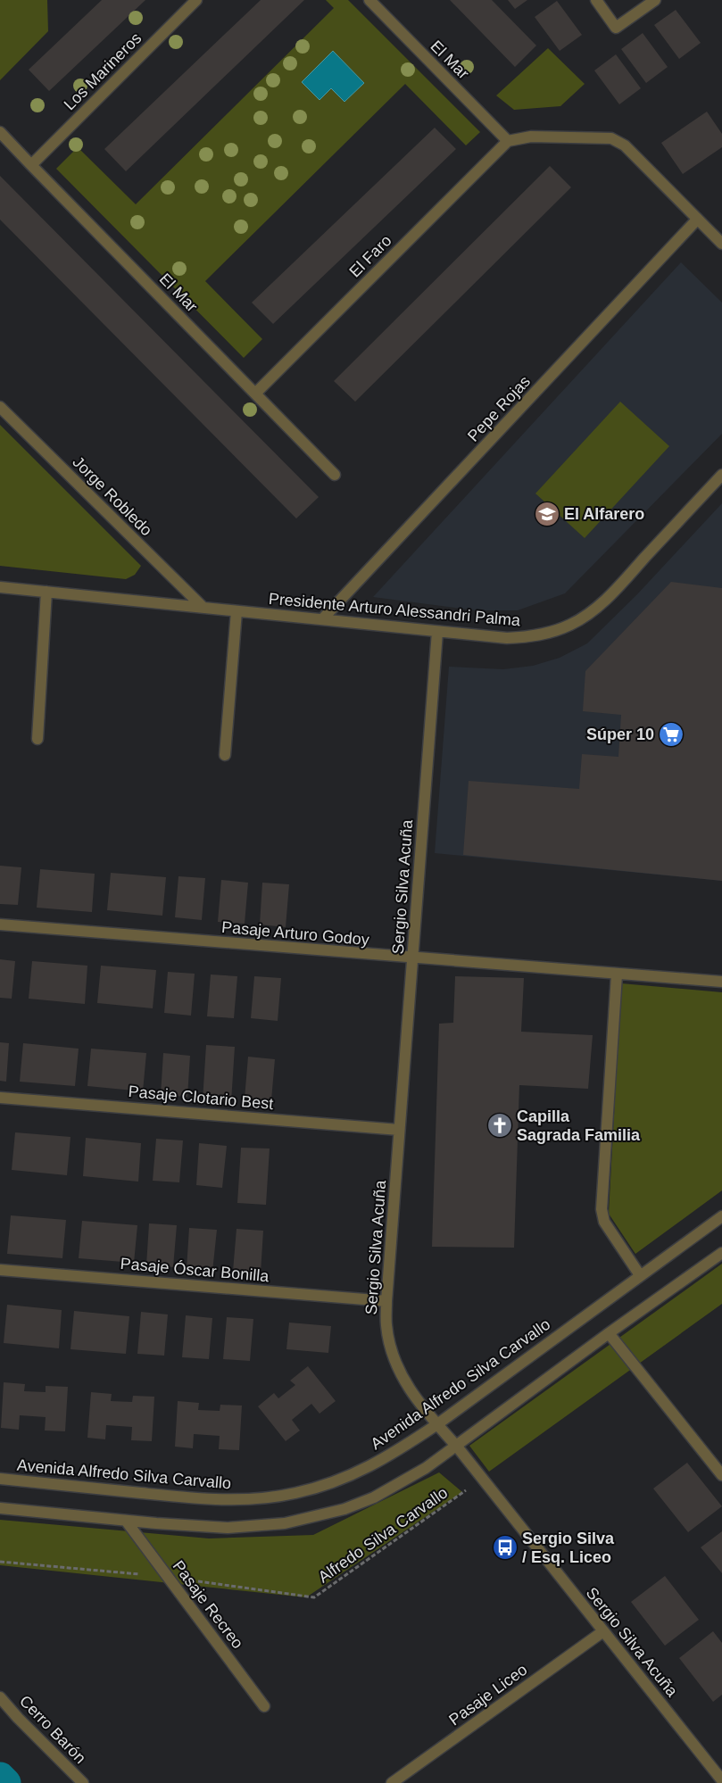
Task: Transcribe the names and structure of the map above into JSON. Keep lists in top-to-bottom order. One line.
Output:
{"streets":{"street":["El Mar","Los Marineros","El Faro","Pepe Rojas","Jorge Robledo","Presidente Arturo Alessandri Palma","Sergio Silva Acuña","Pasaje Arturo Godoy","Pasaje Clotario Best","Pasaje Óscar Bonilla","Avenida Alfredo Silva Carvallo","Pasaje Recreo","Pasaje Liceo","Cerro Barón"],"path":["Alfredo Silva Carvallo"]},"crossings":[["El Mar","Los Marineros"],["El Mar","El Faro"],["Pepe Rojas","Presidente Arturo Alessandri Palma"],["Jorge Robledo","Presidente Arturo Alessandri Palma"],["Presidente Arturo Alessandri Palma","Sergio Silva Acuña"],["Sergio Silva Acuña","Pasaje Arturo Godoy"],["Sergio Silva Acuña","Pasaje Clotario Best"],["Sergio Silva Acuña","Pasaje Óscar Bonilla"],["Sergio Silva Acuña","Avenida Alfredo Silva Carvallo"],["Sergio Silva Acuña","Alfredo Silva Carvallo"],["Sergio Silva Acuña","Pasaje Liceo"],["Alfredo Silva Carvallo","Pasaje Recreo"]],"places":{"school or university":["El Alfarero"],"supermarket":["Súper 10"],"church":["Capilla Sagrada Familia"],"bus stop":["Sergio Silva / Esq. Liceo"]}}
